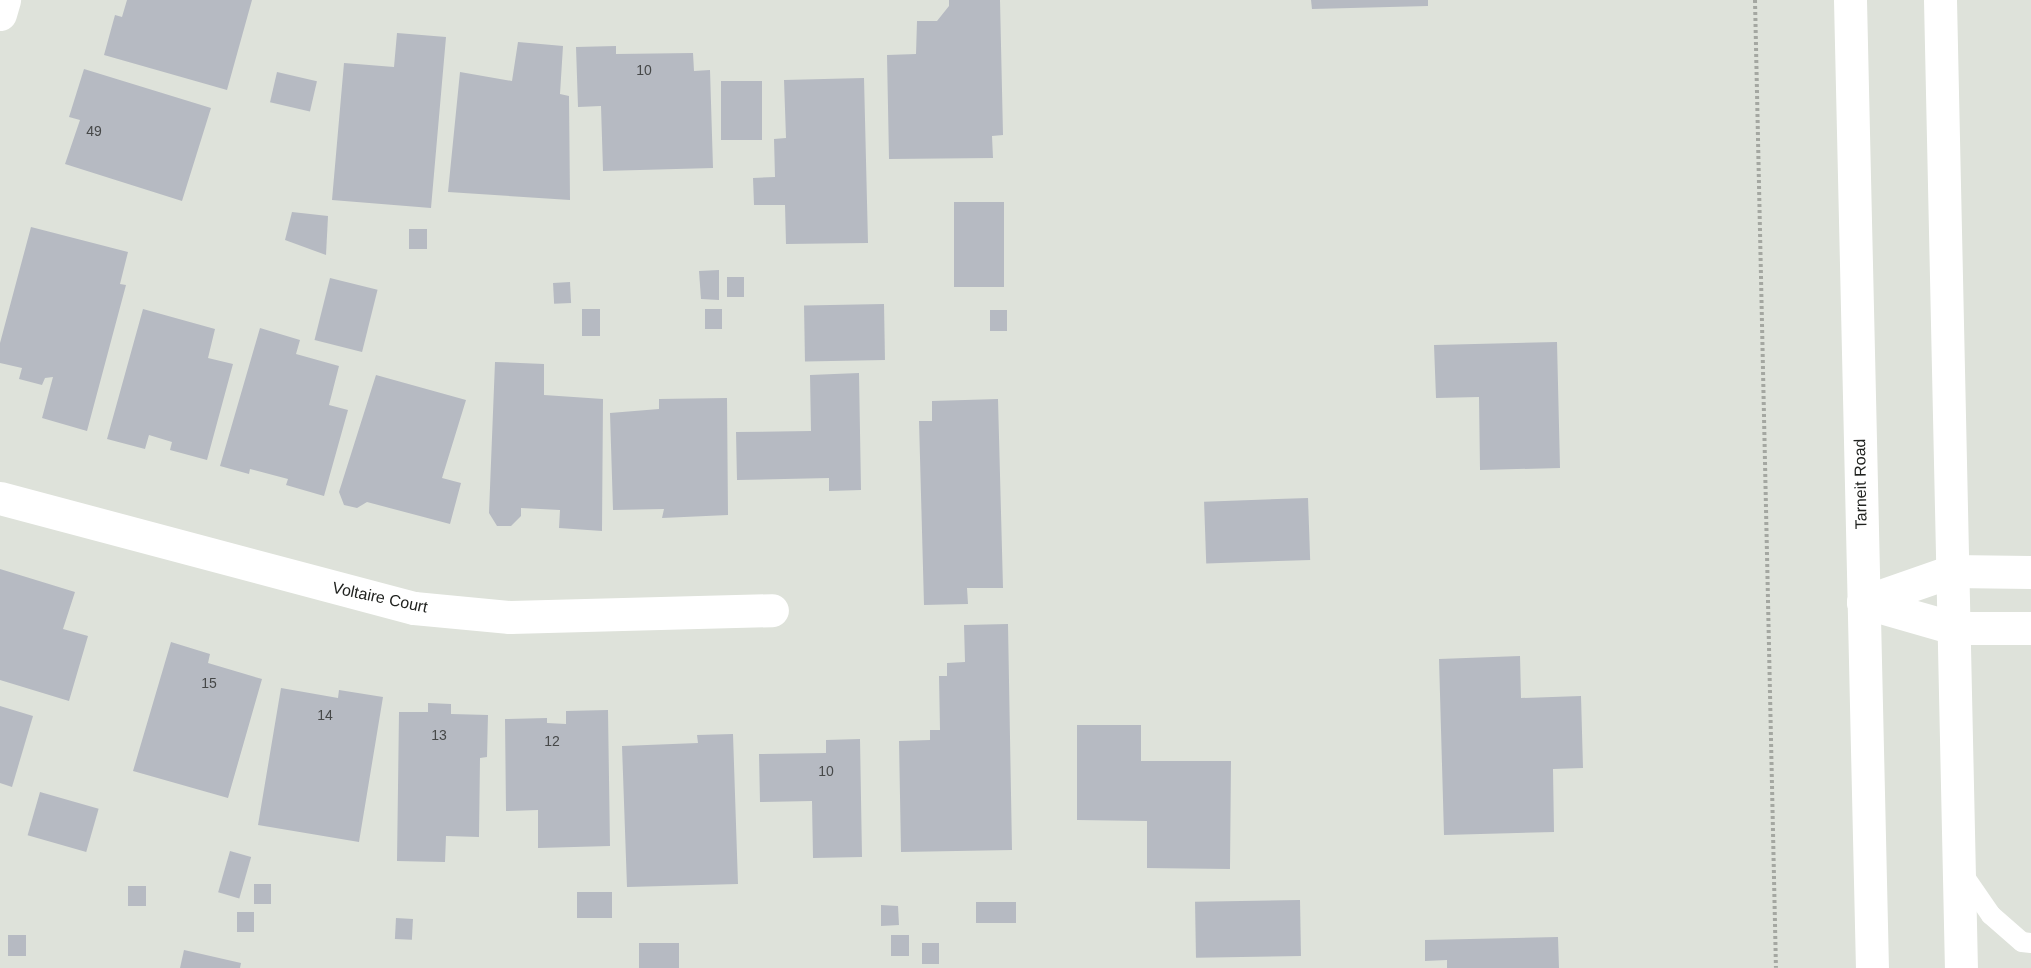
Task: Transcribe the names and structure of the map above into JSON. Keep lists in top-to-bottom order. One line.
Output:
{"streets":{"main road":["Tarneit Road","Voltaire Court"]},"house_numbers":["10","49","15","14","13","12","10"]}
